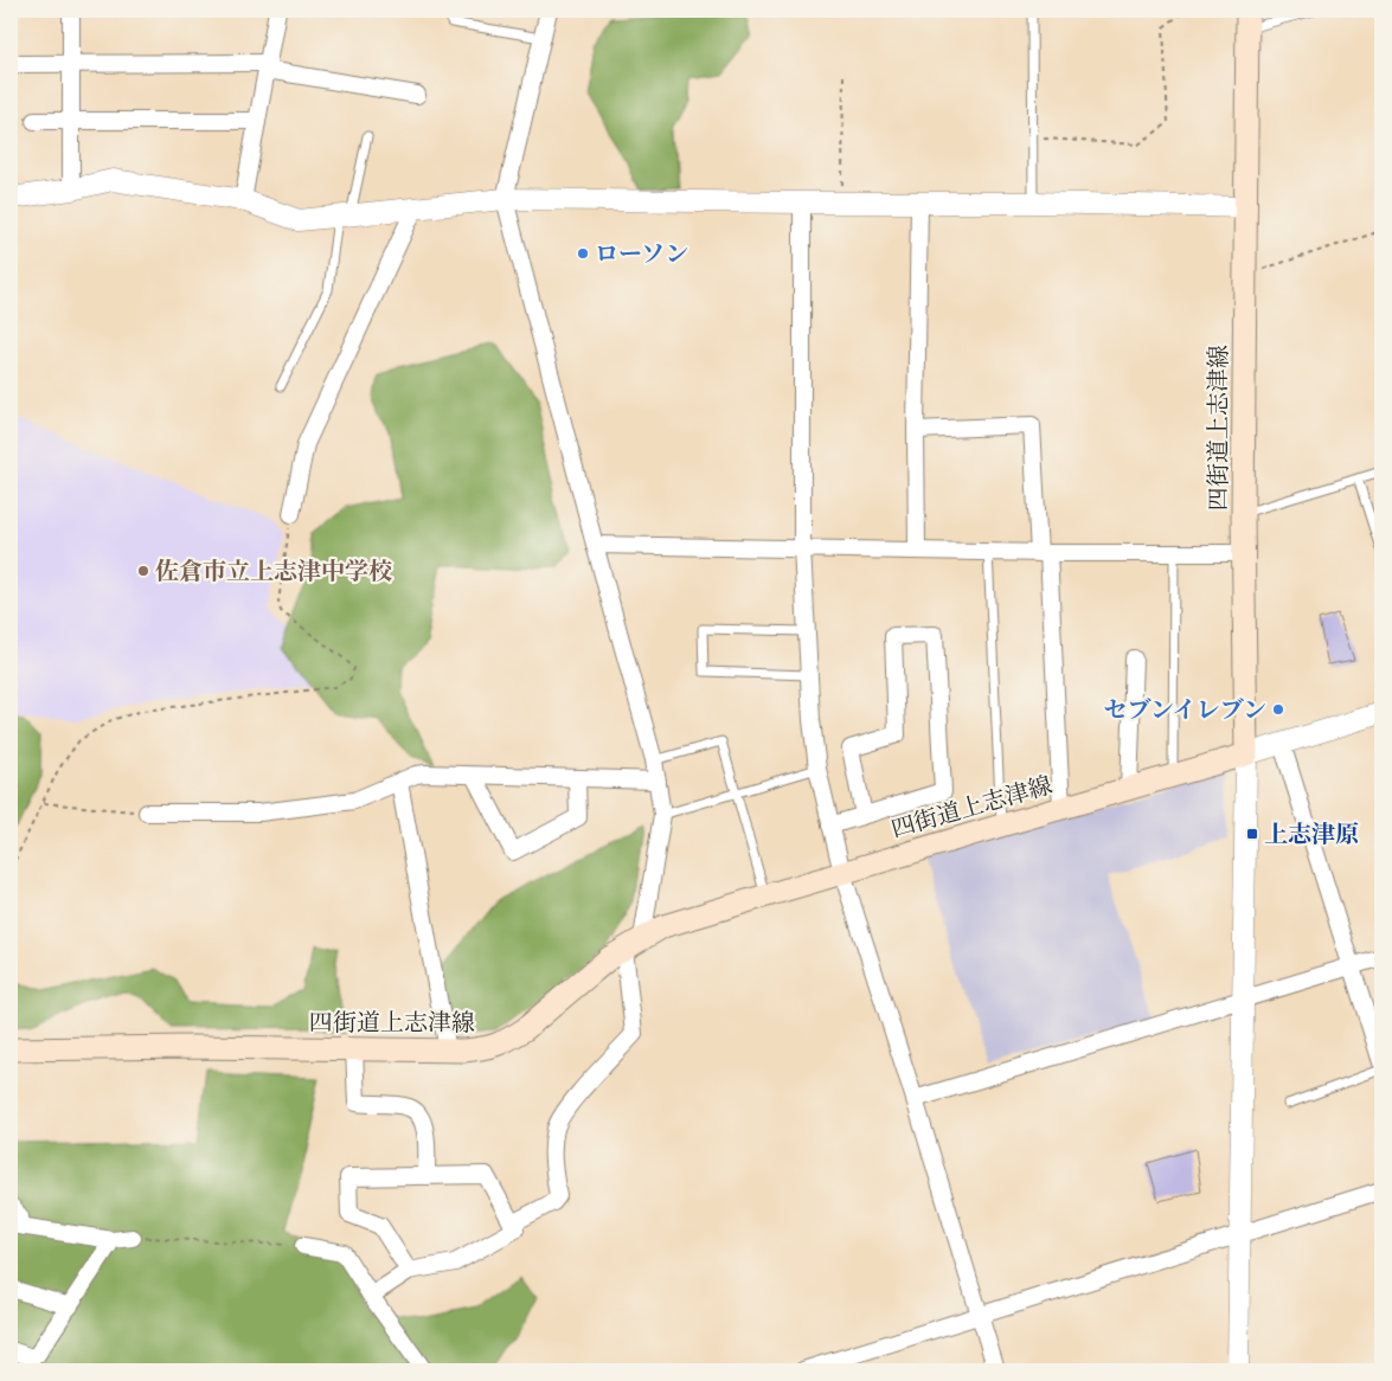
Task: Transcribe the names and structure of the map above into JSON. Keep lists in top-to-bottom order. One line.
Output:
{"streets":{"main road":["四街道上志津線"]},"places":{"other":["ローソン","佐倉市立上志津中学校","セブンイレブン"],"transit":["上志津原"]}}
